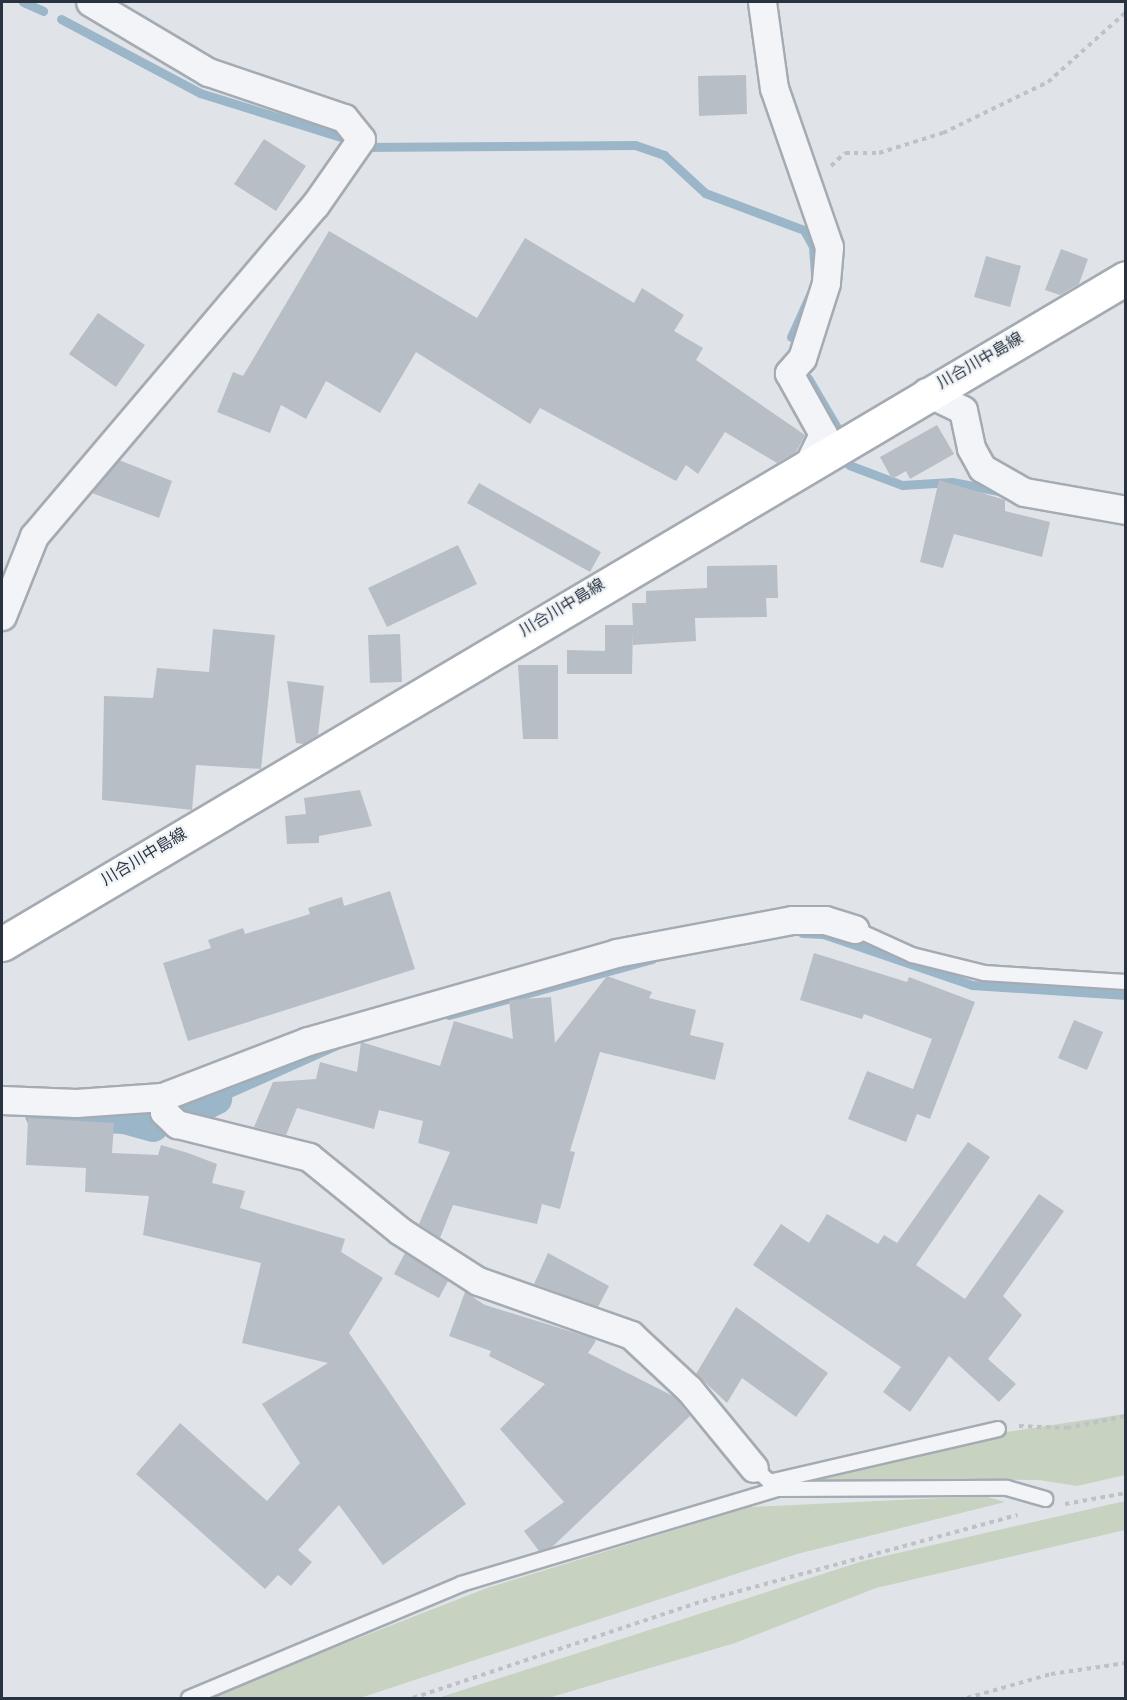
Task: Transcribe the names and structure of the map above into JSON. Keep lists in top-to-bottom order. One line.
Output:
{"streets":{"main road":["川合川中島線"]}}
